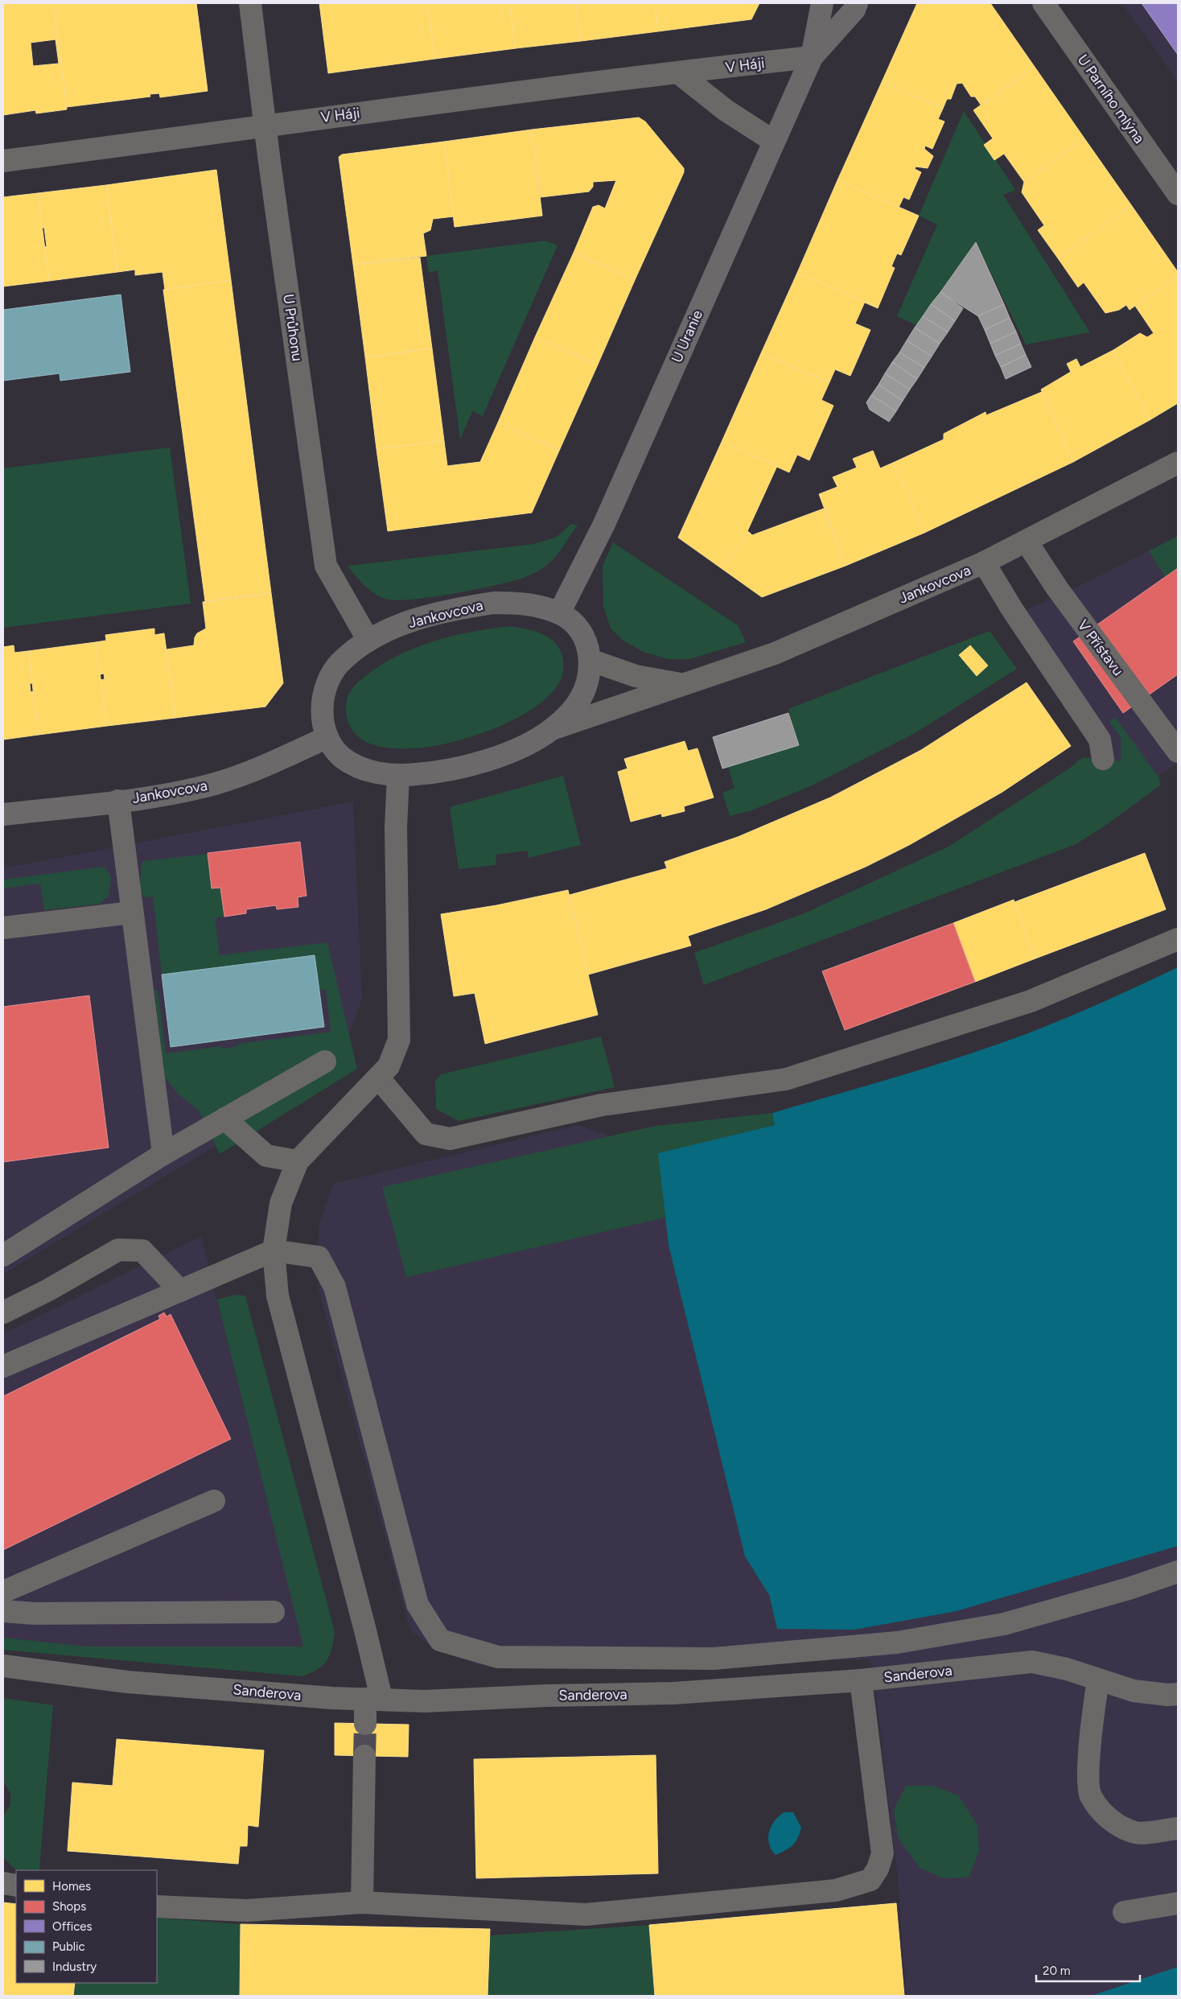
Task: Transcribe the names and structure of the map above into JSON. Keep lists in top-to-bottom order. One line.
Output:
{"streets":{"main road":["U Uranie","Jankovcova"],"street":["V Háji","U Parního mlýna","U Průhonu","V Přístavu","Sanderova"]},"crossings":[["V Háji","U Průhonu"],["V Háji","U Uranie"],["U Průhonu","Jankovcova"],["U Uranie","Jankovcova"],["Jankovcova","V Přístavu"]],"legend":["Homes","Shops","Offices","Public","Industry"],"scale_bar":"20 m"}
